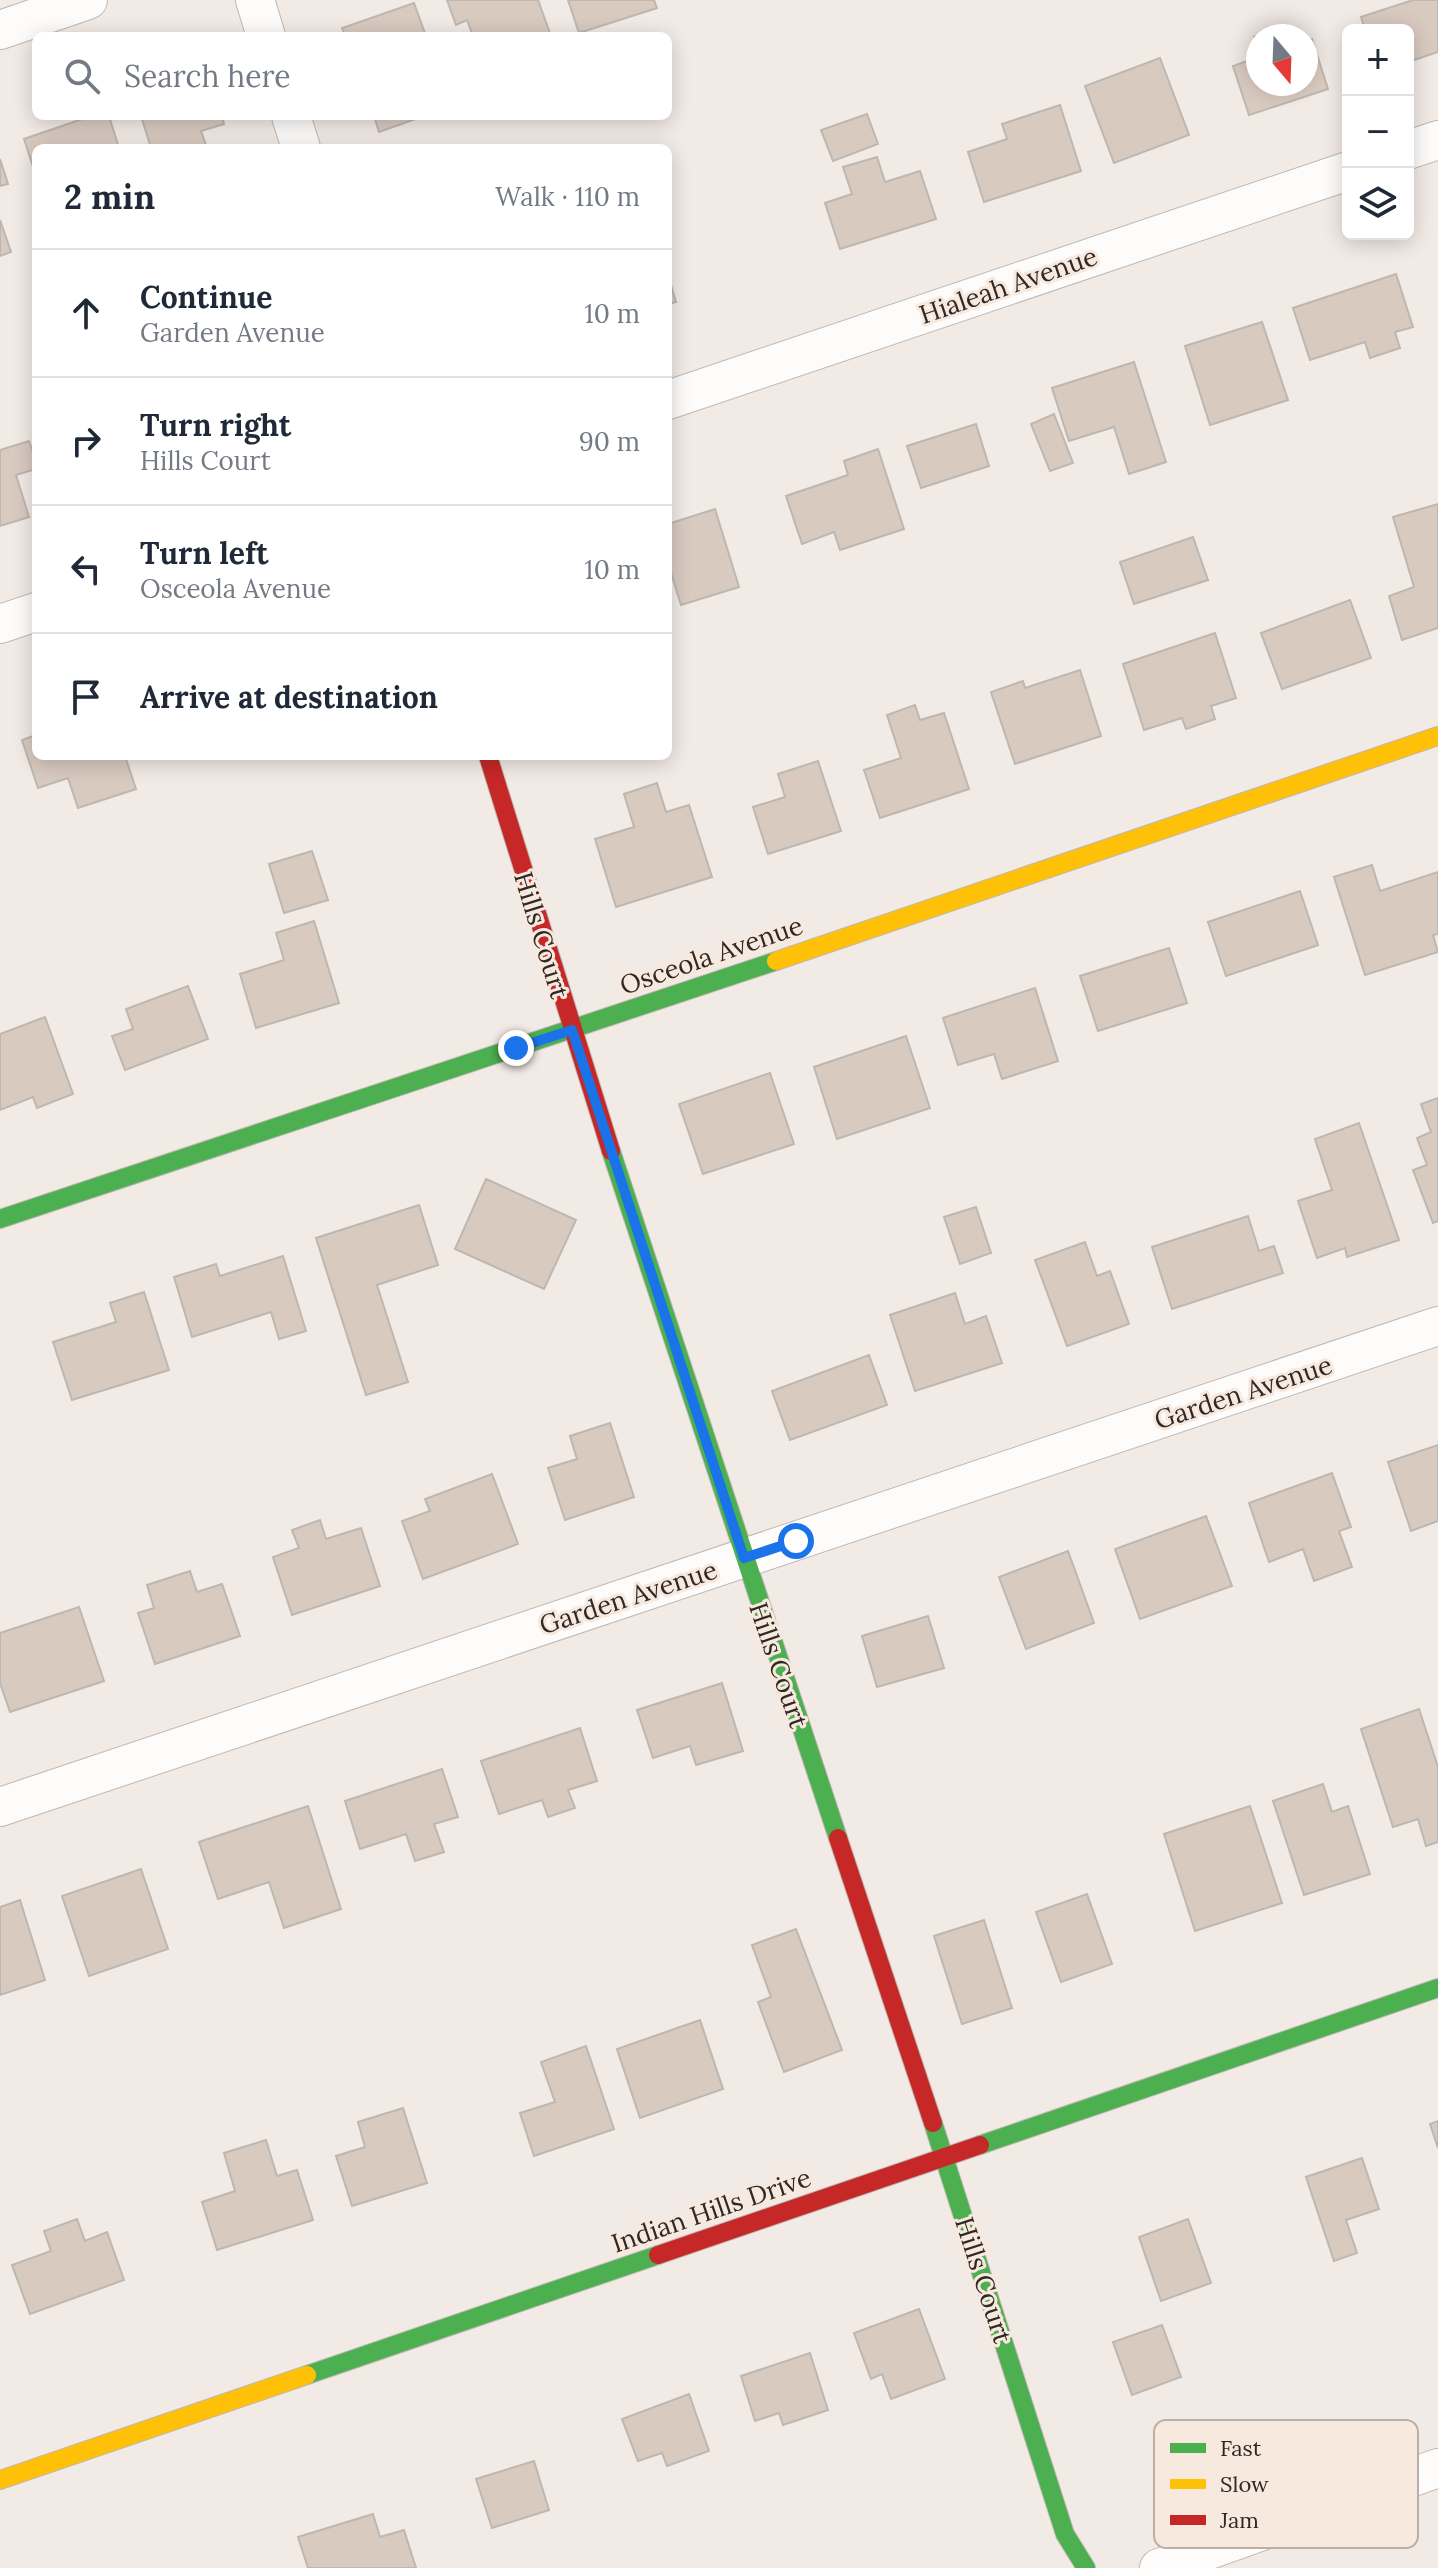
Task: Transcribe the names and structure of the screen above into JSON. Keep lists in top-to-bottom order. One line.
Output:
{"streets":{"street":["Hialeah Avenue","Hills Court","Osceola Avenue","Garden Avenue","Indian Hills Drive"]},"crossings":[["Hills Court","Osceola Avenue"],["Hills Court","Garden Avenue"],["Hills Court","Indian Hills Drive"]],"legend":["Fast","Slow","Jam"],"north":"bottom","page":{"map_buttons":["+","−"],"search":"Search here","heading":["2 min","Walk · 110 m"],"list":[["Continue","Garden Avenue","10 m"],["Turn right","Hills Court","90 m"],["Turn left","Osceola Avenue","10 m"],"Arrive at destination"]}}
